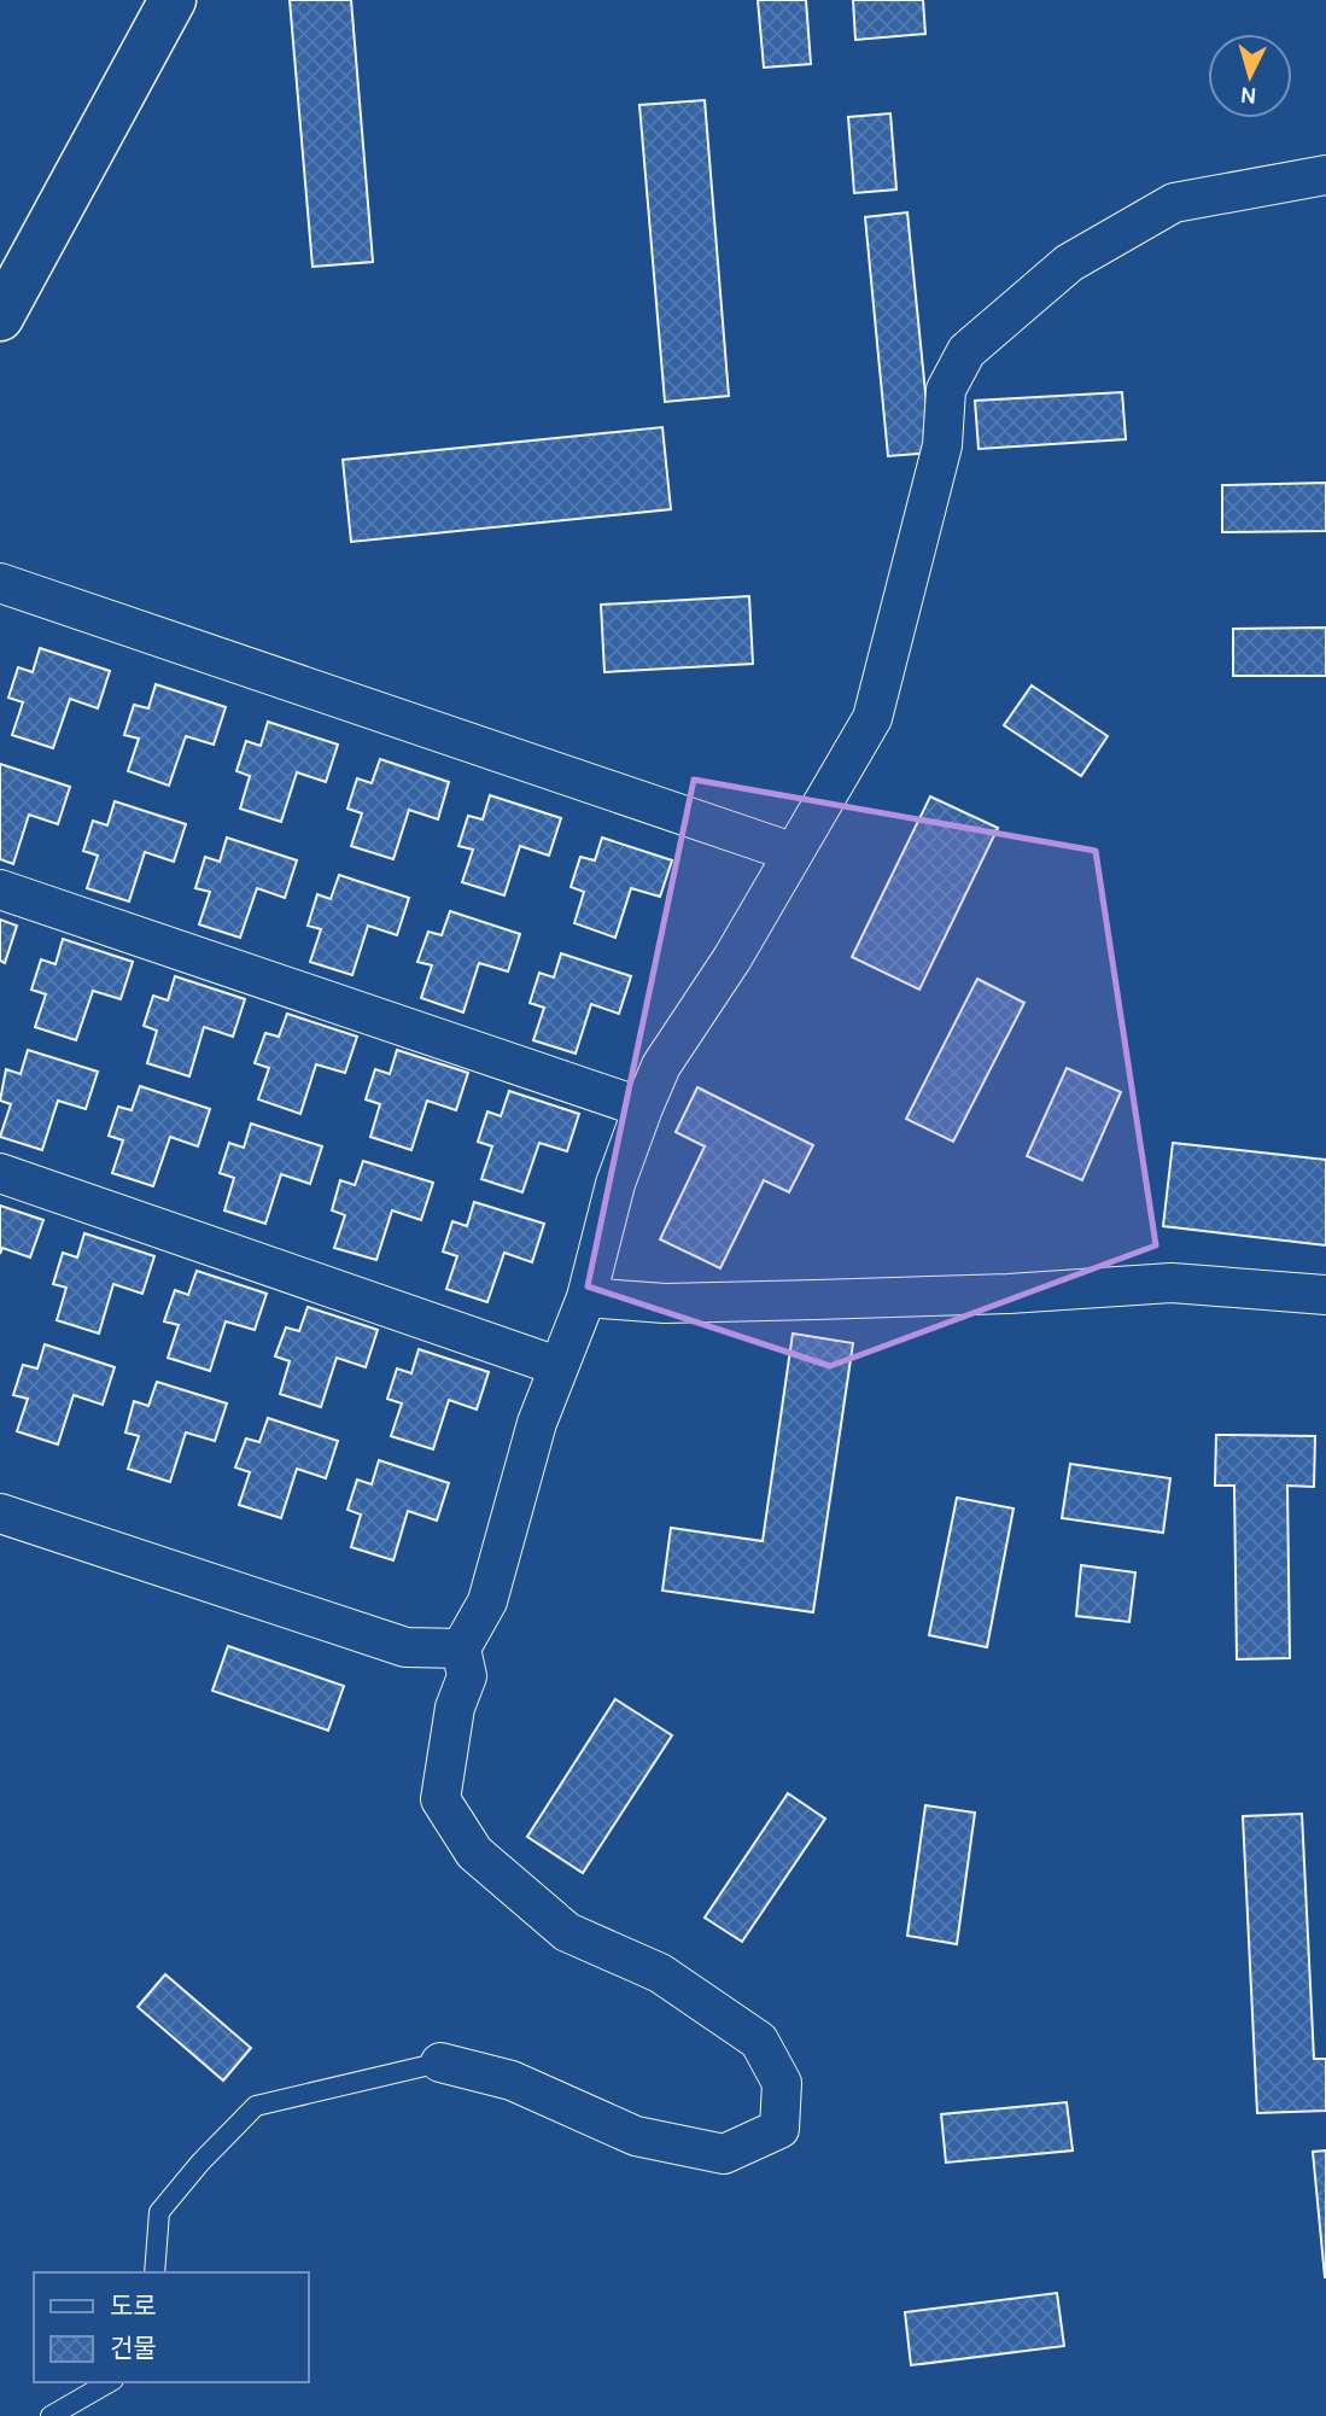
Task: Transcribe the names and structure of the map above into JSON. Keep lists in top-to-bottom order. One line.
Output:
{"legend":["도로","건물"],"north":"bottom"}
